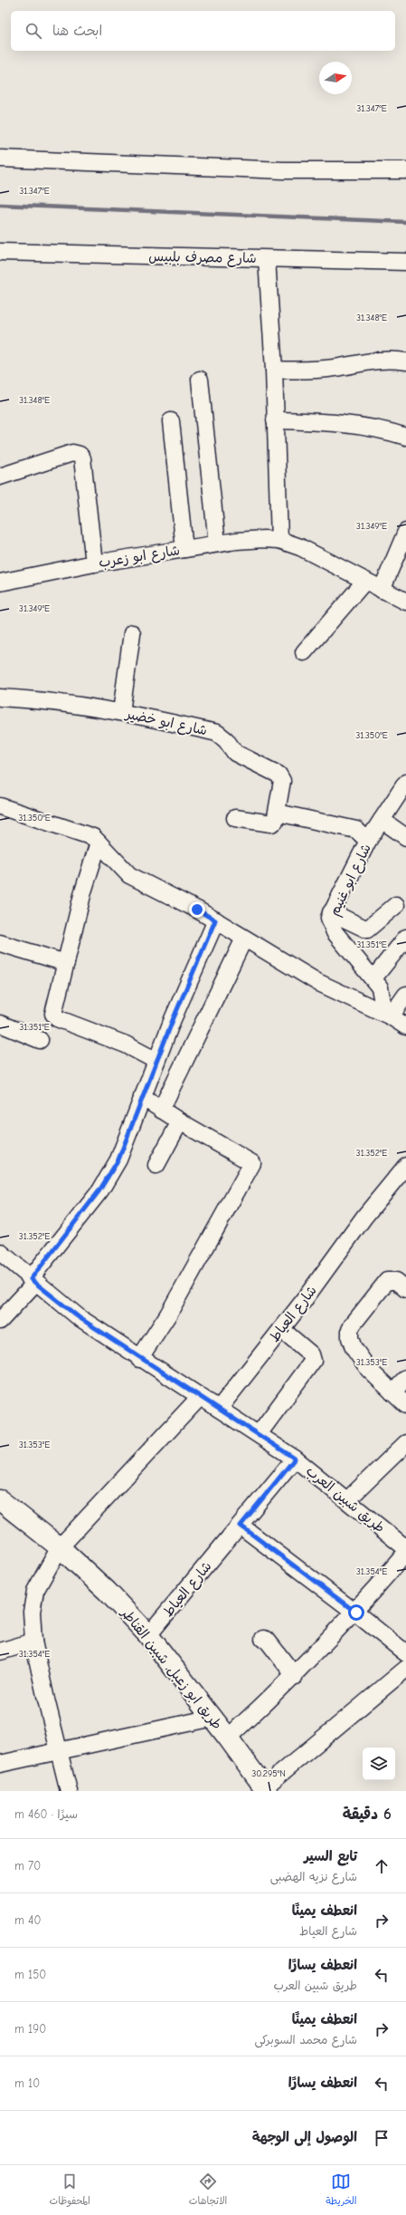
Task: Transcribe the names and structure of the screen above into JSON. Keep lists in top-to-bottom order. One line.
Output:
{"streets":{"street":["شارع مصرف بلبيس","شارع ابو زعرب","شارع ابو خضير","شارع ابو غنيم","شارع العياط","طريق شبين العرب","طريق ابو زعبل, شبين القناطر"]},"crossings":[["شارع العياط","طريق شبين العرب"],["شارع العياط","طريق ابو زعبل, شبين القناطر"]],"north":"right","page":{"search":"ابحث هنا","heading":["6 دقيقة","سيرًا · 460 m"],"list":[["تابع السير","شارع نزيه الهضبى","70 m"],["انعطف يمينًا","شارع العياط","40 m"],["انعطف يسارًا","طريق شبين العرب","150 m"],["انعطف يمينًا","شارع محمد السوبركى","190 m"],["انعطف يسارًا","10 m"],"الوصول إلى الوجهة"],"nav":["الخريطة","الاتجاهات","المحفوظات"]},"coordinates":["31.347°E","31.348°E","31.349°E","31.350°E","31.351°E","31.352°E","31.353°E","31.354°E","30.295°N"]}
